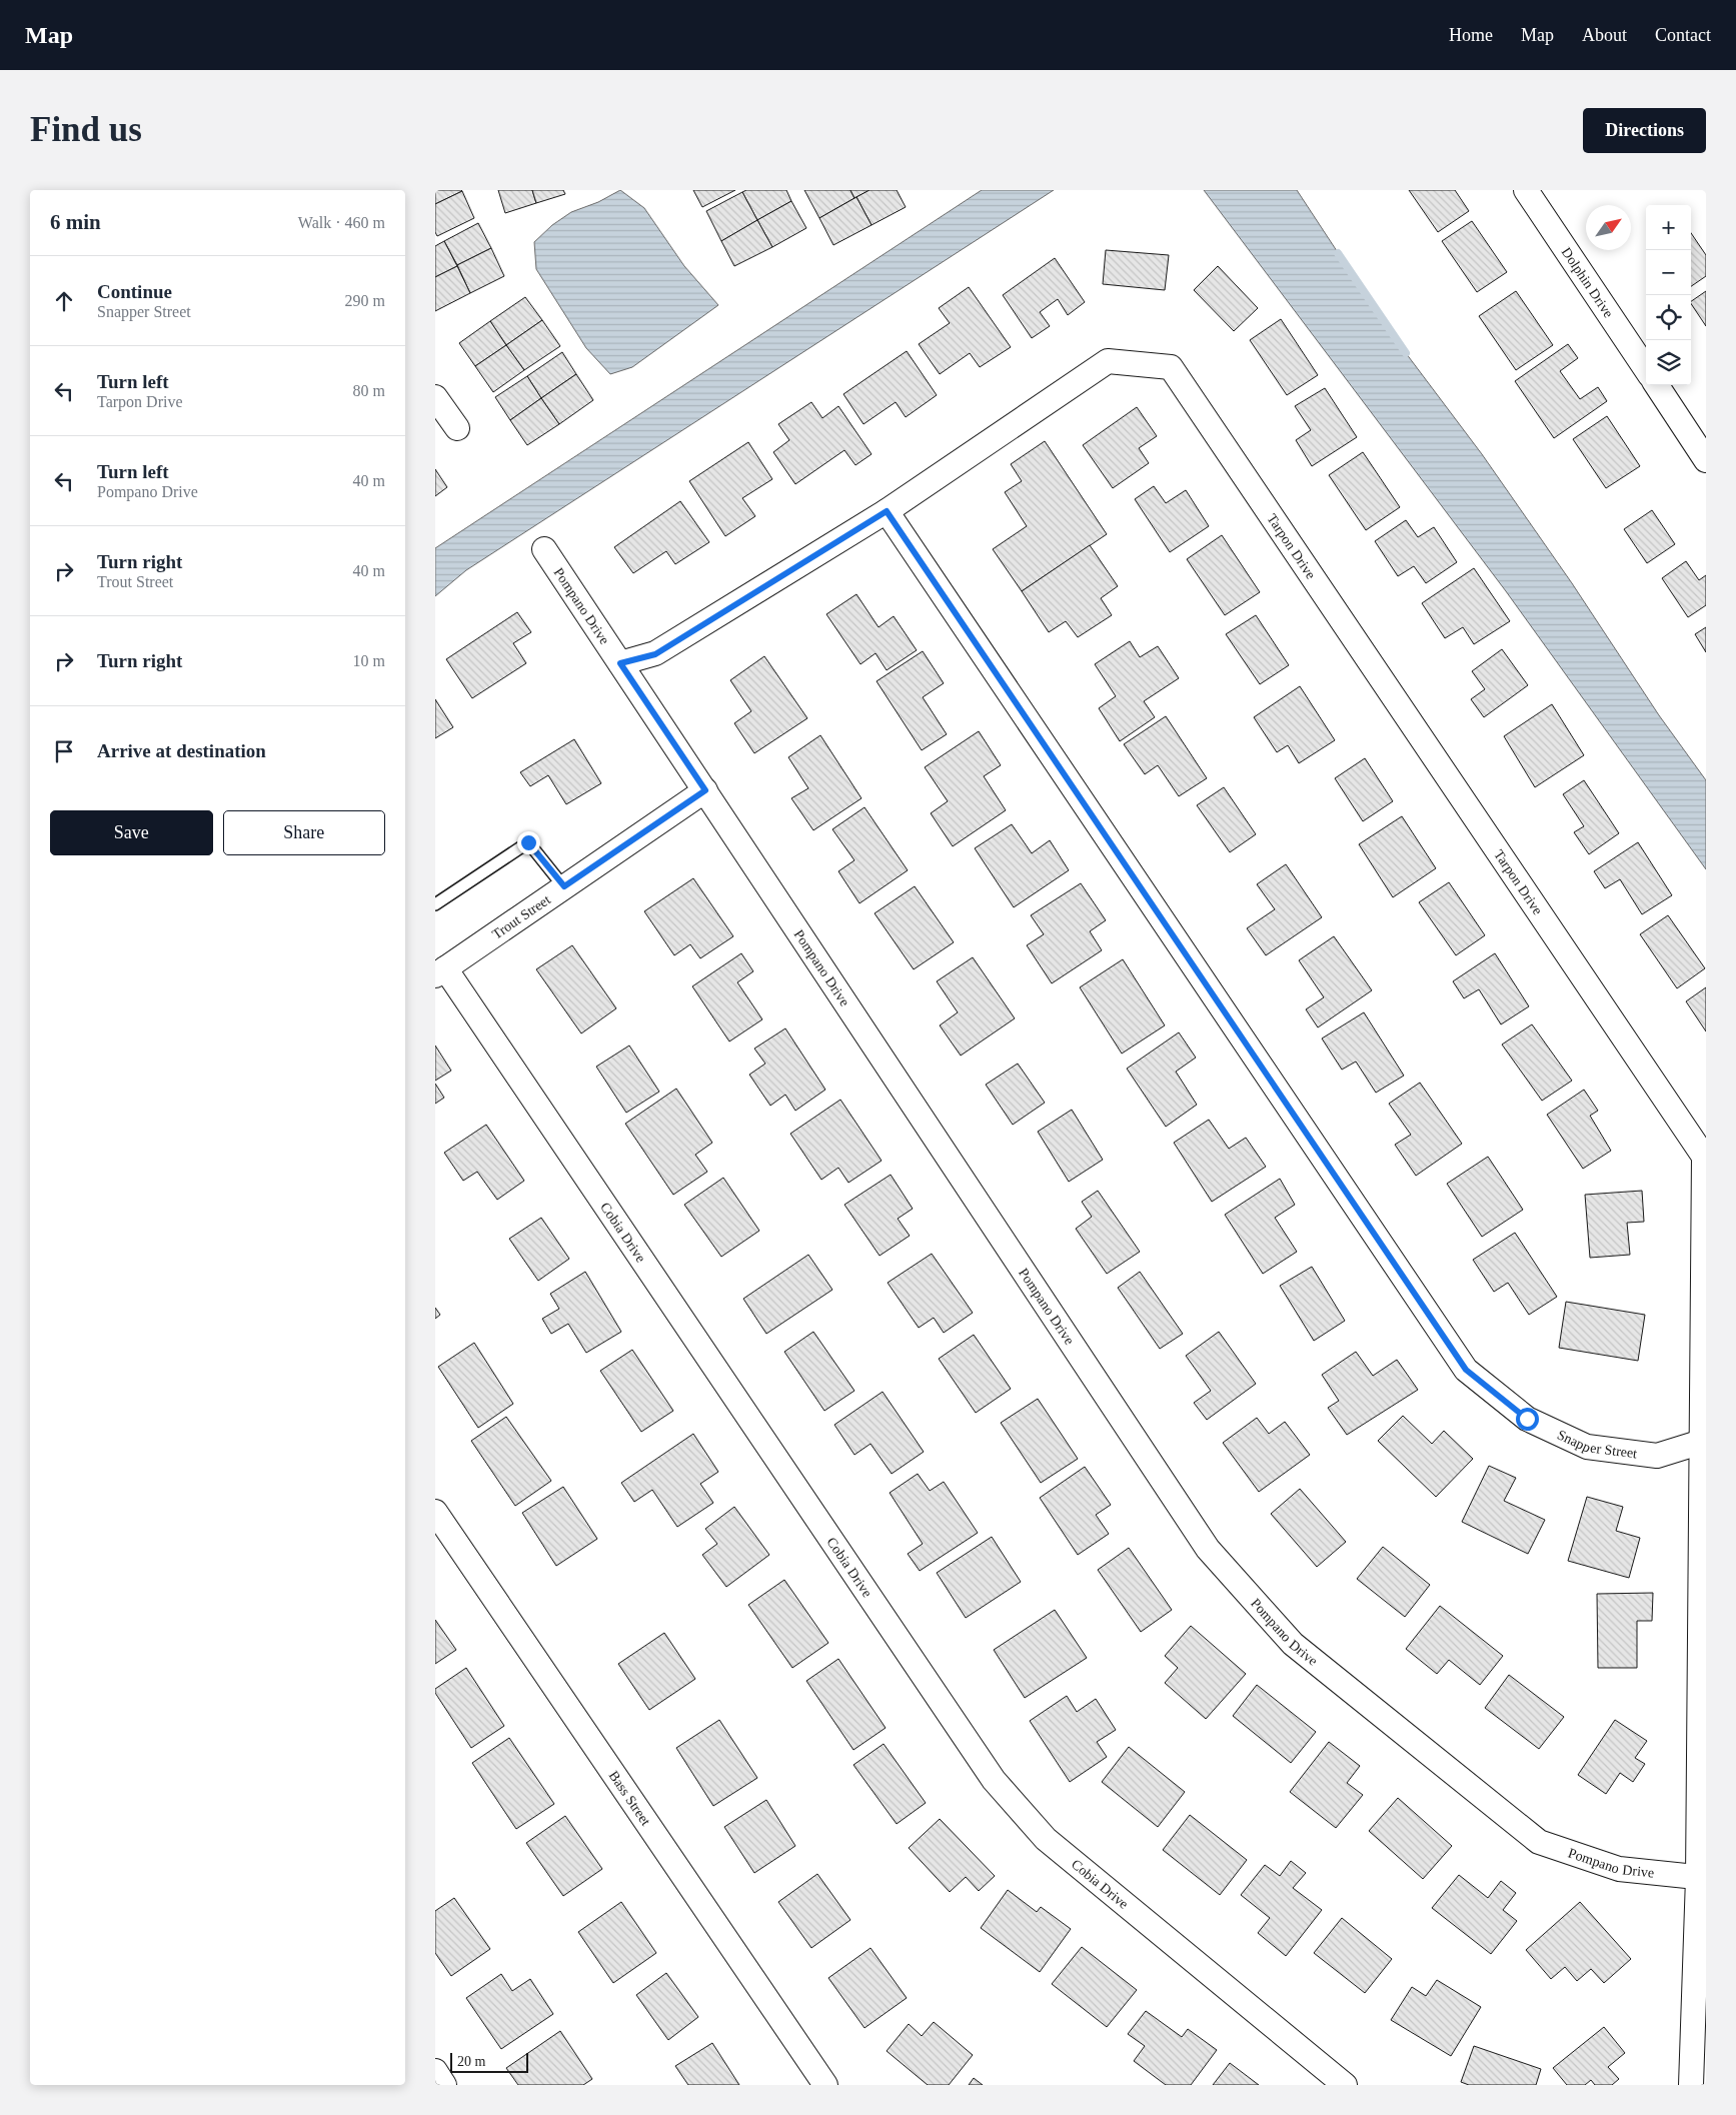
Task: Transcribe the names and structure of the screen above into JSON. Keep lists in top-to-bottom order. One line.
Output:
{"streets":{"street":["Dolphin Drive","Tarpon Drive","Pompano Drive","Trout Street","Cobia Drive","Snapper Street","Bass Street"]},"crossings":[["Tarpon Drive","Pompano Drive"],["Tarpon Drive","Snapper Street"],["Pompano Drive","Trout Street"],["Trout Street","Cobia Drive"]],"scale_bar":"20 m","north":"top right","page":{"header":"Map","nav":["Home","Map","About","Contact"],"buttons":["Directions",["Save","Share"]],"title":"Find us","heading":["6 min","Walk · 460 m"],"map_buttons":["+","−"],"list":[["Continue","Snapper Street","290 m"],["Turn left","Tarpon Drive","80 m"],["Turn left","Pompano Drive","40 m"],["Turn right","Trout Street","40 m"],["Turn right","10 m"],"Arrive at destination"],"scale":"20 m"}}
